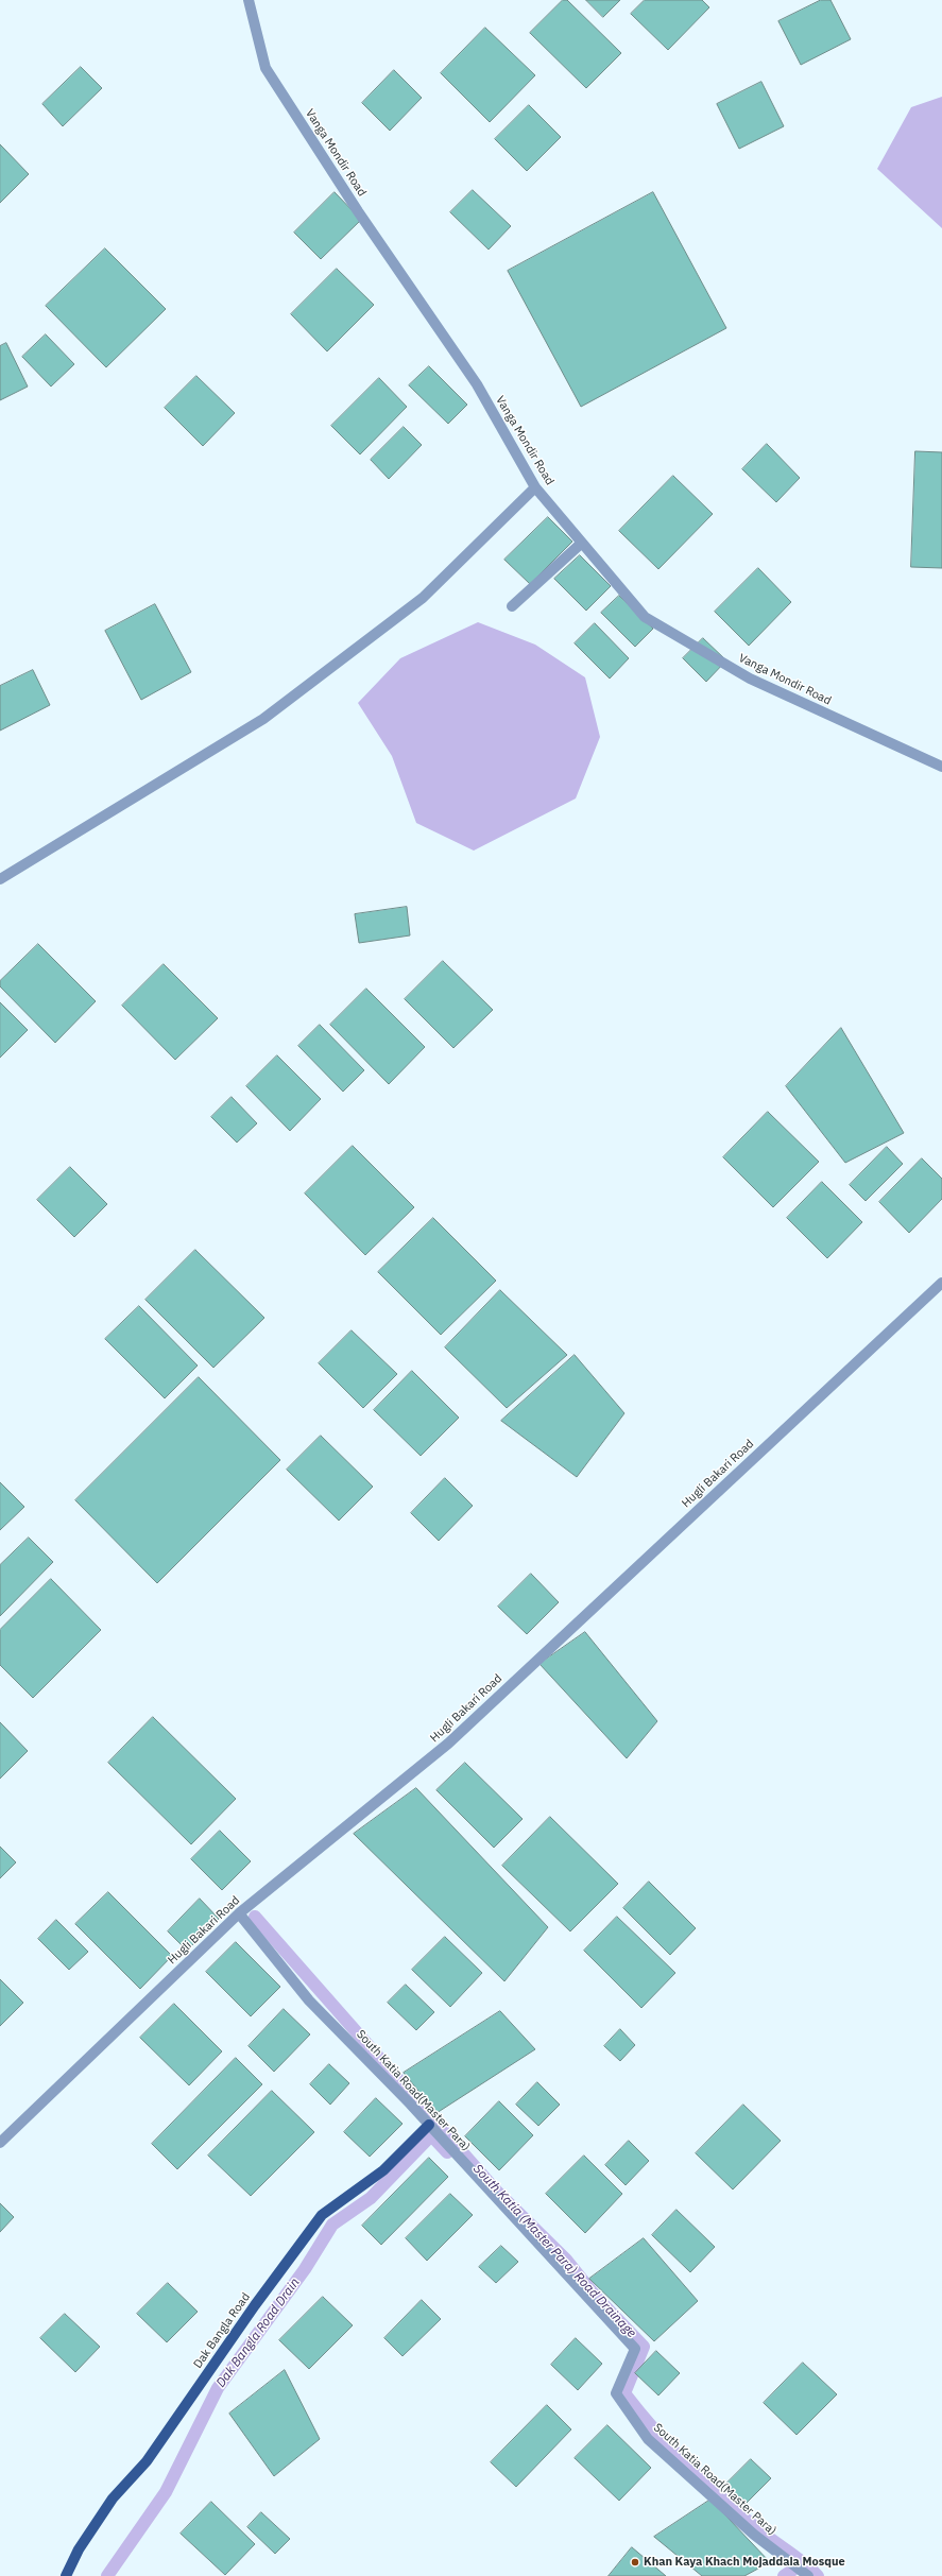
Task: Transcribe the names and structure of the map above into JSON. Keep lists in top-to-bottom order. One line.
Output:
{"streets":{"main road":["Dak Bangla Road"],"street":["Vanga Mondir Road","Hugli Bakari Road","South Katia Road(Master Para)"]},"crossings":[["Hugli Bakari Road","South Katia Road(Master Para)"],["South Katia Road(Master Para)","Dak Bangla Road"]],"water":["South Katia (Master Para) Road Drainage","Dak Bangla Road Drain"],"places":["Khan Kaya Khach Mojaddaia Mosque"]}
